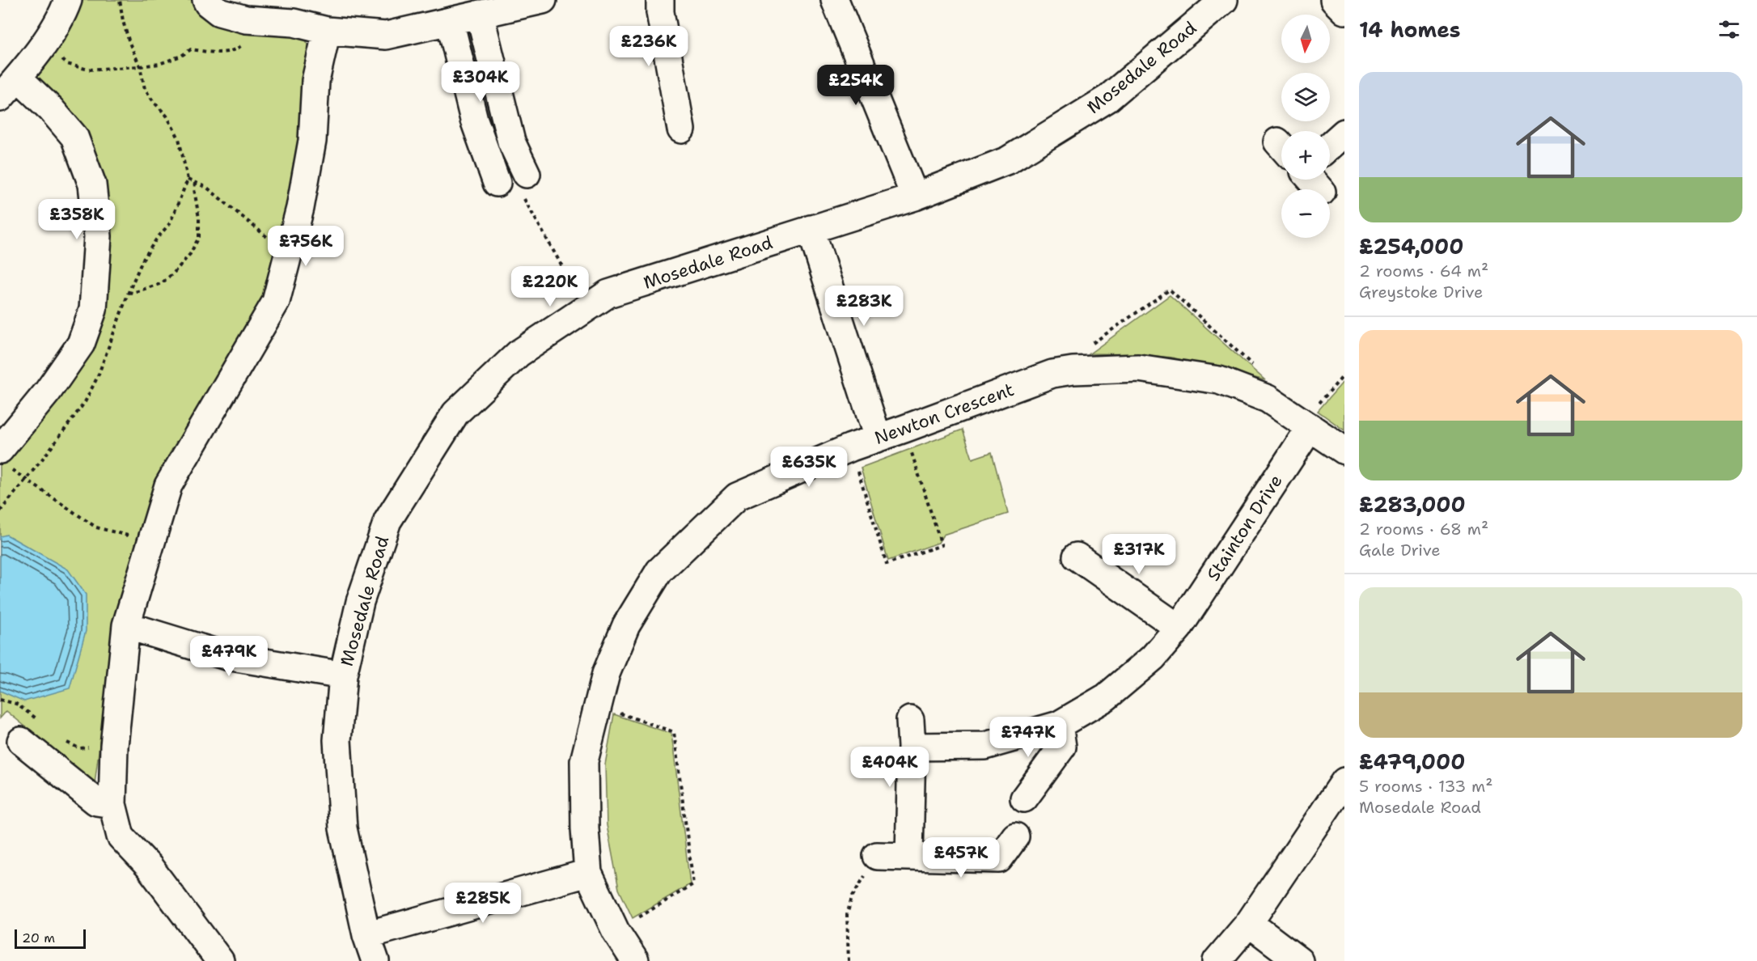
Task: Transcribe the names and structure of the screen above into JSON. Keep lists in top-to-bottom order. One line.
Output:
{"streets":{"street":["Mosedale Road","Newton Crescent","Stainton Drive"]},"crossings":[["Newton Crescent","Stainton Drive"]],"scale_bar":"20 m","north":"bottom","page":{"heading":"14 homes","map_buttons":["+","−"],"price":["£236K","£304K","£254K","£358K","£756K","£220K","£283K","£635K","£317K","£479K","£747K","£404K","£457K","£285K"],"list":[{"name":"£254,000","note":"2 rooms · 64 m² · Greystoke Drive"},{"name":"£283,000","note":"2 rooms · 68 m² · Gale Drive"},{"name":"£479,000","note":"5 rooms · 133 m² · Mosedale Road"}],"scale":"20 m"}}
